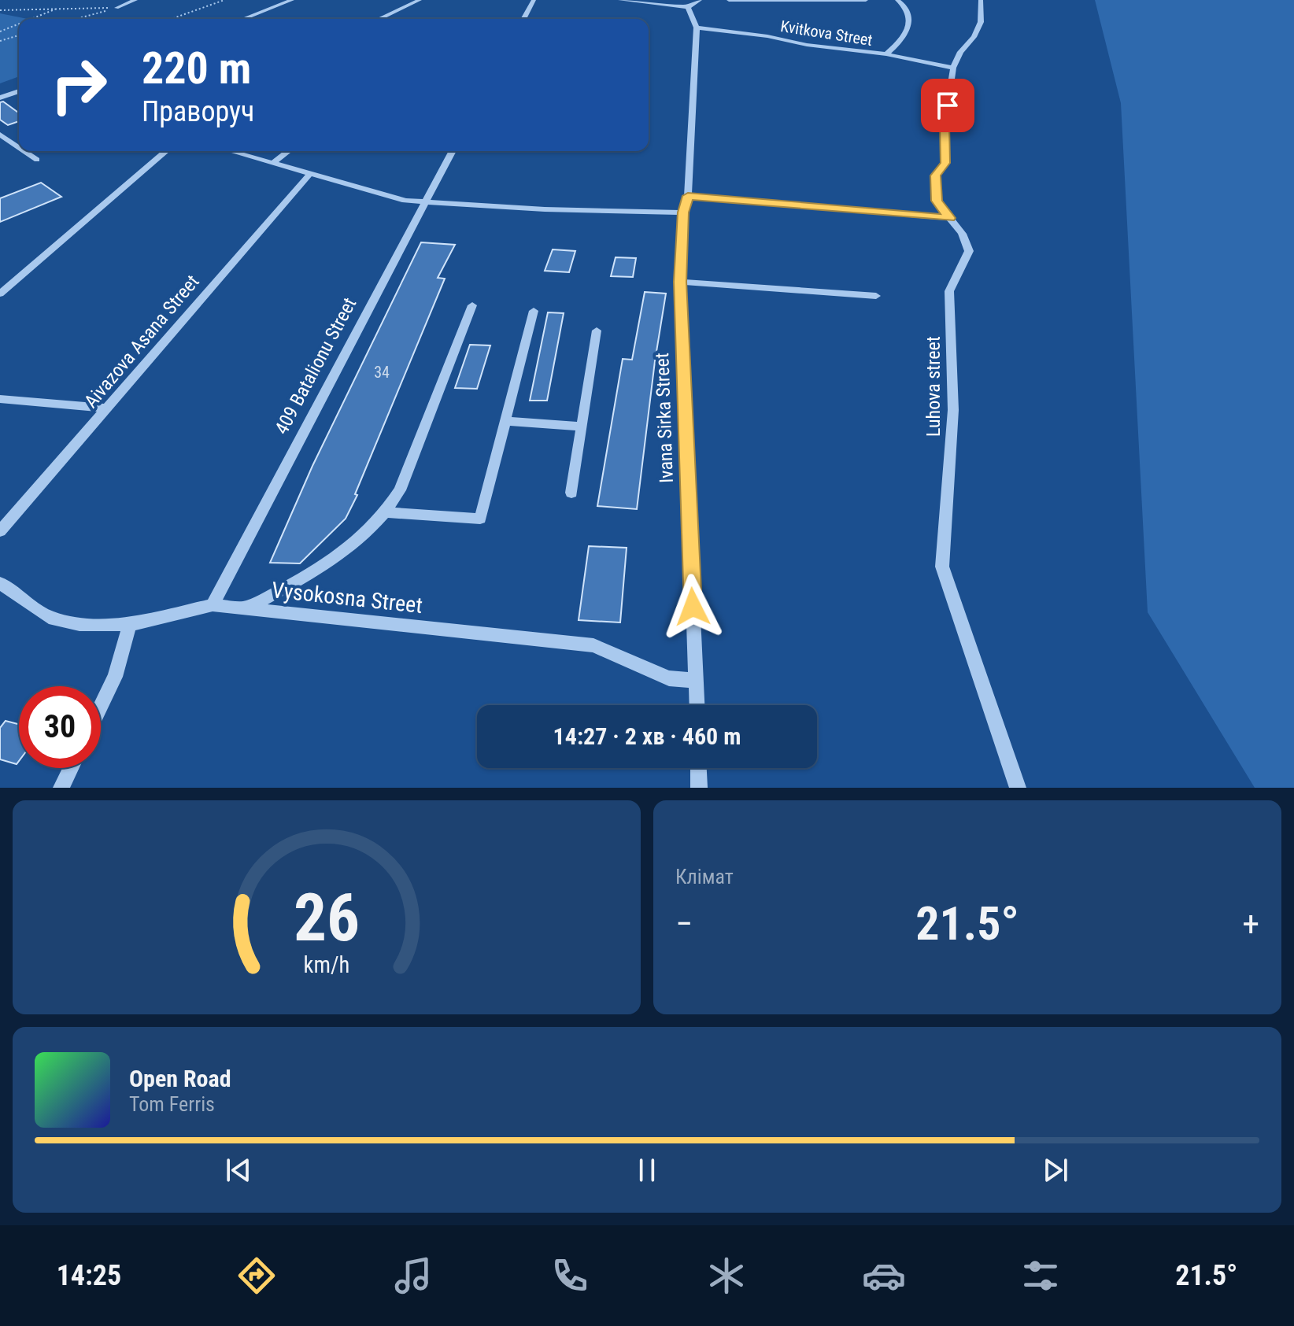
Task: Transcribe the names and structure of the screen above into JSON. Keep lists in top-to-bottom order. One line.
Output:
{"streets":{"street":["Kvitkova Street","Aivazova Asana Street","409 Batalionu Street","Luhova street","Ivana Sirka Street","Vysokosna Street"]},"crossings":[["Kvitkova Street","Luhova street"],["Kvitkova Street","Ivana Sirka Street"],["409 Batalionu Street","Vysokosna Street"],["Ivana Sirka Street","Vysokosna Street"]],"house_numbers":["34"],"page":{"turn":["220 m","Праворуч"],"limit":"30","trip":"14:27 · 2 хв · 460 m","tile":"Клімат","heat":["−","21.5°","+"],"song":["Open Road","Tom Ferris"],"tabs":["14:25","21.5°"],"gauge":["26","km/h"]}}
